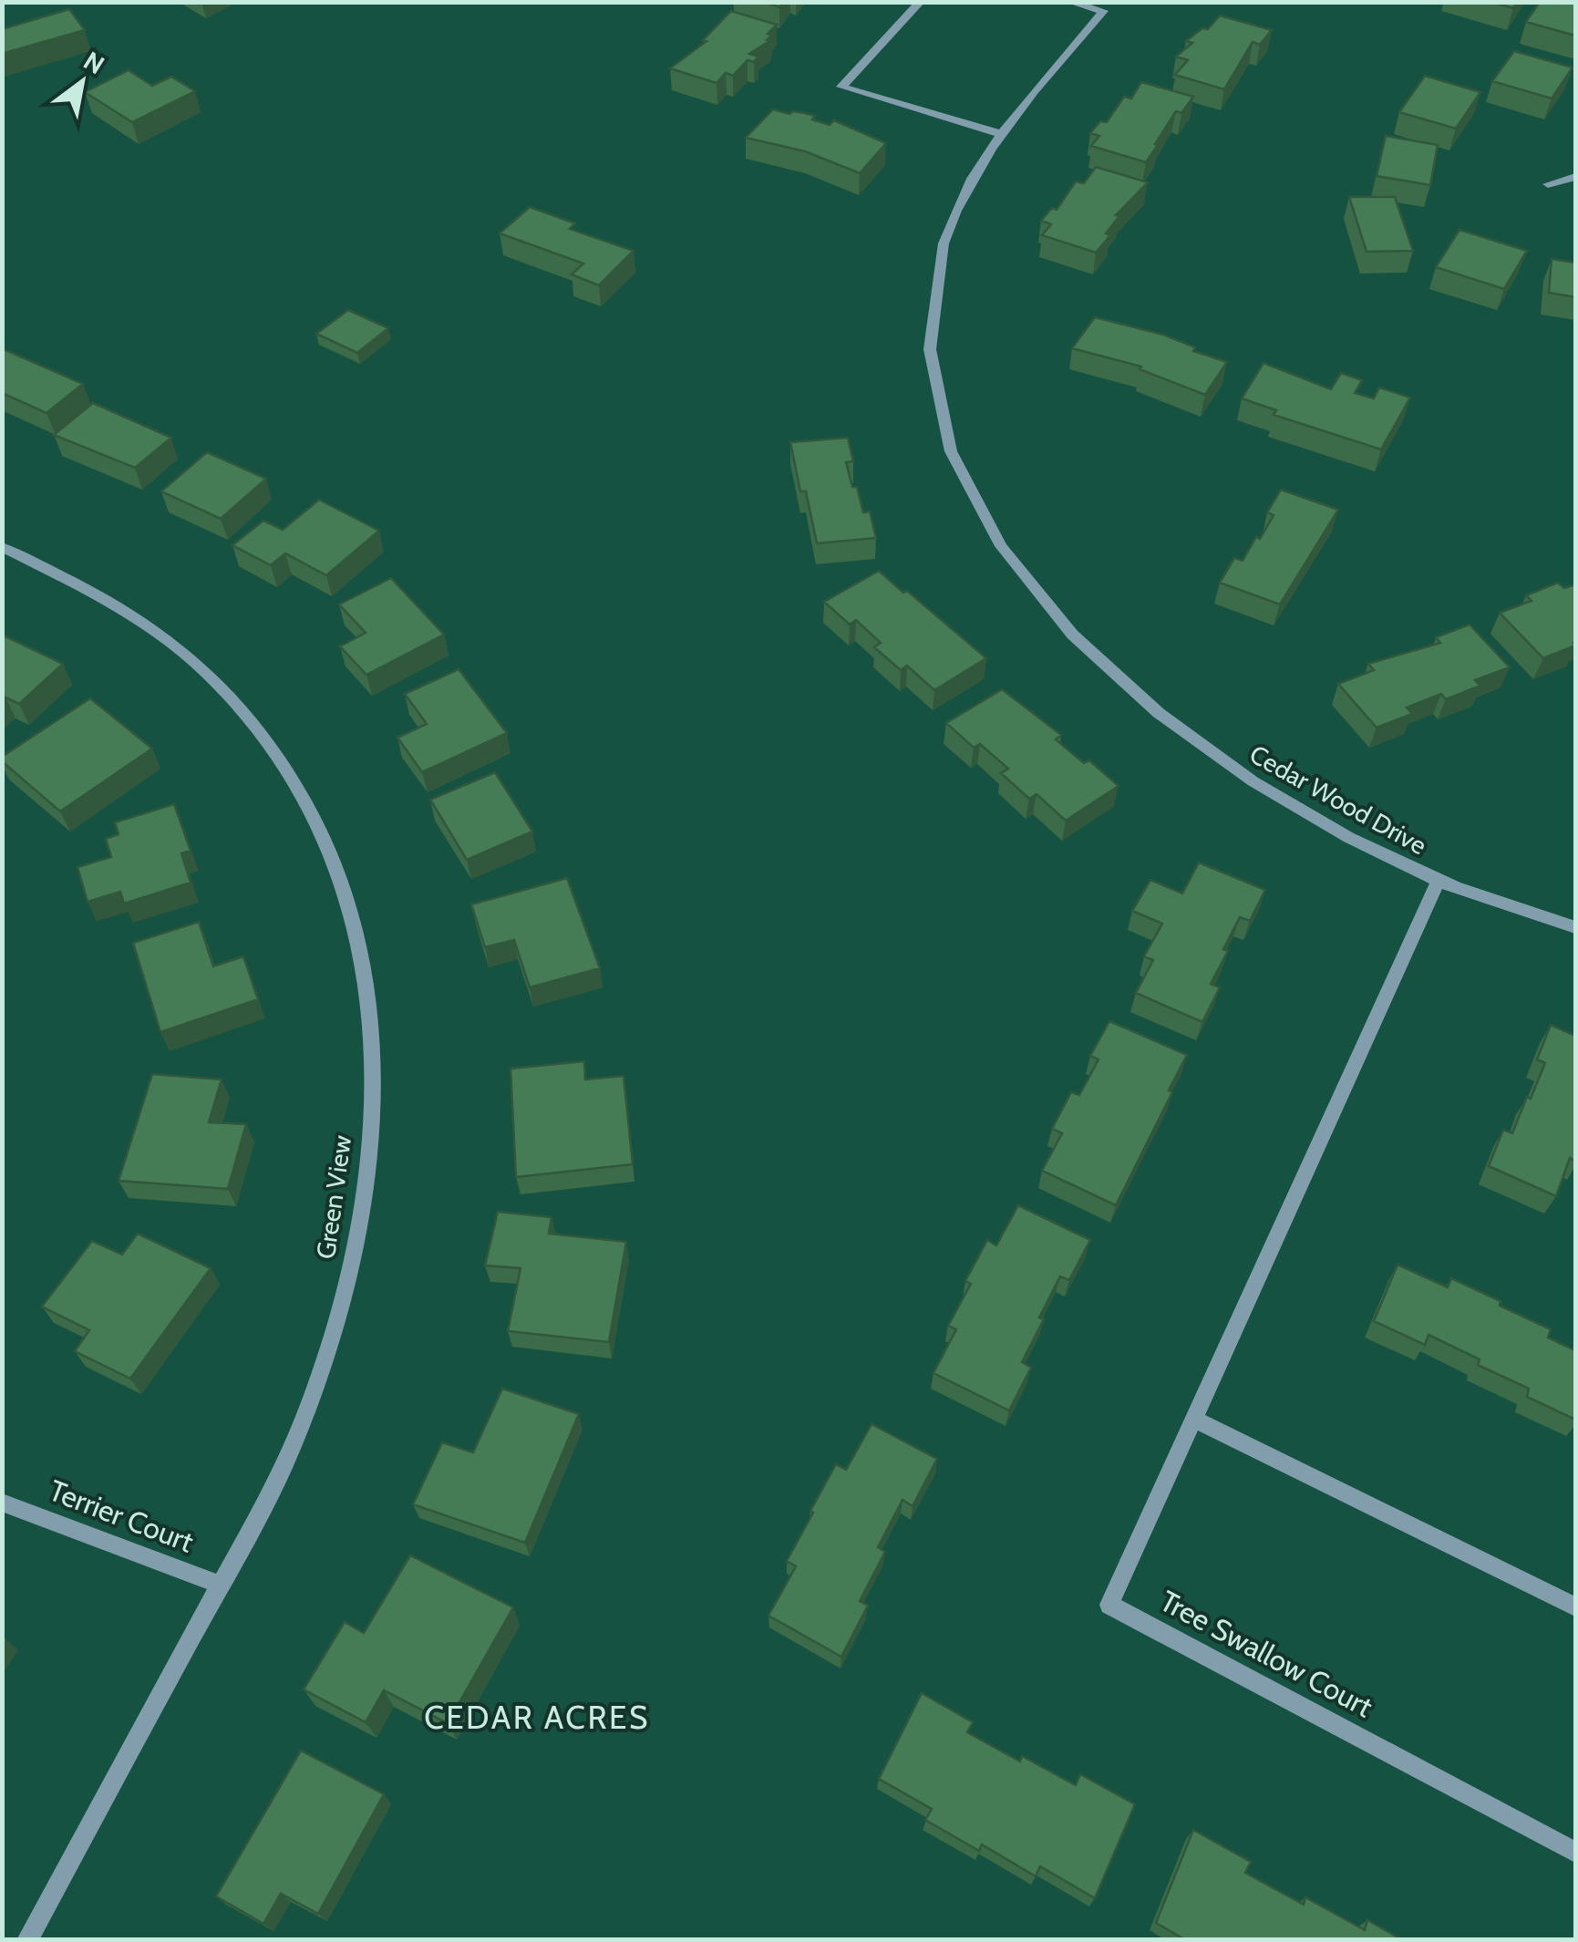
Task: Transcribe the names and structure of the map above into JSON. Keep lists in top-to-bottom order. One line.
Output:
{"streets":{"street":["Cedar Wood Drive","Green View","Terrier Court","Tree Swallow Court"]},"crossings":[["Cedar Wood Drive","Tree Swallow Court"],["Green View","Terrier Court"]],"districts":["CEDAR ACRES"],"north":"top right"}
